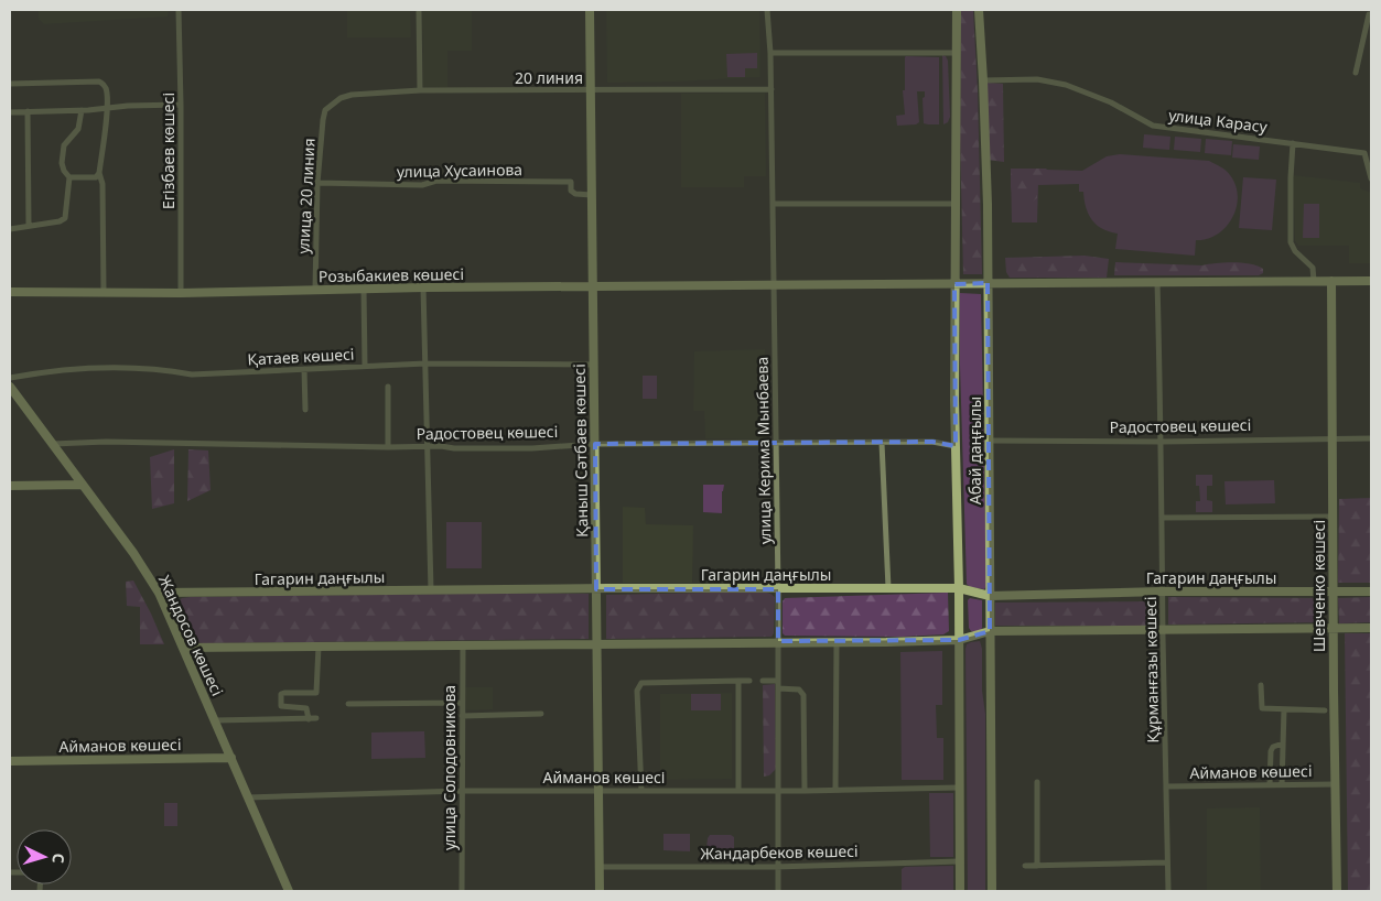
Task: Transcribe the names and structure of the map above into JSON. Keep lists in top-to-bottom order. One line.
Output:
{"streets":{"main road":["Розыбакиев көшесі","Қаныш Сәтбаев көшесі","Абай даңғылы","Гагарин даңғылы","Шевченко көшесі","Жандосов көшесі","Айманов көшесі"],"street":["20 линия","улица Карасу","Егізбаев көшесі","улица Хусаинова","улица 20 линия","Қатаев көшесі","Радостовец көшесі","улица Керима Мынбаева","Құрманғазы көшесі","улица Солодовникова","Жандарбеков көшесі"]},"crossings":[["20 линия","улица 20 линия"],["20 линия","Қаныш Сәтбаев көшесі"],["20 линия","улица Керима Мынбаева"],["улица Карасу","Абай даңғылы"],["Егізбаев көшесі","Розыбакиев көшесі"],["улица Хусаинова","улица 20 линия"],["улица Хусаинова","Қаныш Сәтбаев көшесі"],["улица 20 линия","Розыбакиев көшесі"],["Розыбакиев көшесі","Қаныш Сәтбаев көшесі"],["Розыбакиев көшесі","улица Керима Мынбаева"],["Розыбакиев көшесі","Абай даңғылы"],["Қатаев көшесі","Қаныш Сәтбаев көшесі"],["Радостовец көшесі","Қаныш Сәтбаев көшесі"],["Радостовец көшесі","улица Керима Мынбаева"],["Радостовец көшесі","Абай даңғылы"],["Радостовец көшесі","Шевченко көшесі"],["Радостовец көшесі","Жандосов көшесі"],["Радостовец көшесі","Құрманғазы көшесі"],["Қаныш Сәтбаев көшесі","Гагарин даңғылы"],["Қаныш Сәтбаев көшесі","Айманов көшесі"],["Қаныш Сәтбаев көшесі","Жандарбеков көшесі"],["улица Керима Мынбаева","Гагарин даңғылы"],["улица Керима Мынбаева","Айманов көшесі"],["улица Керима Мынбаева","Жандарбеков көшесі"],["Абай даңғылы","Гагарин даңғылы"],["Абай даңғылы","Айманов көшесі"],["Абай даңғылы","Жандарбеков көшесі"],["Гагарин даңғылы","Шевченко көшесі"],["Гагарин даңғылы","Жандосов көшесі"],["Гагарин даңғылы","Құрманғазы көшесі"],["Шевченко көшесі","Айманов көшесі"],["Жандосов көшесі","Айманов көшесі"],["Құрманғазы көшесі","Айманов көшесі"],["Айманов көшесі","улица Солодовникова"]],"north":"right"}
